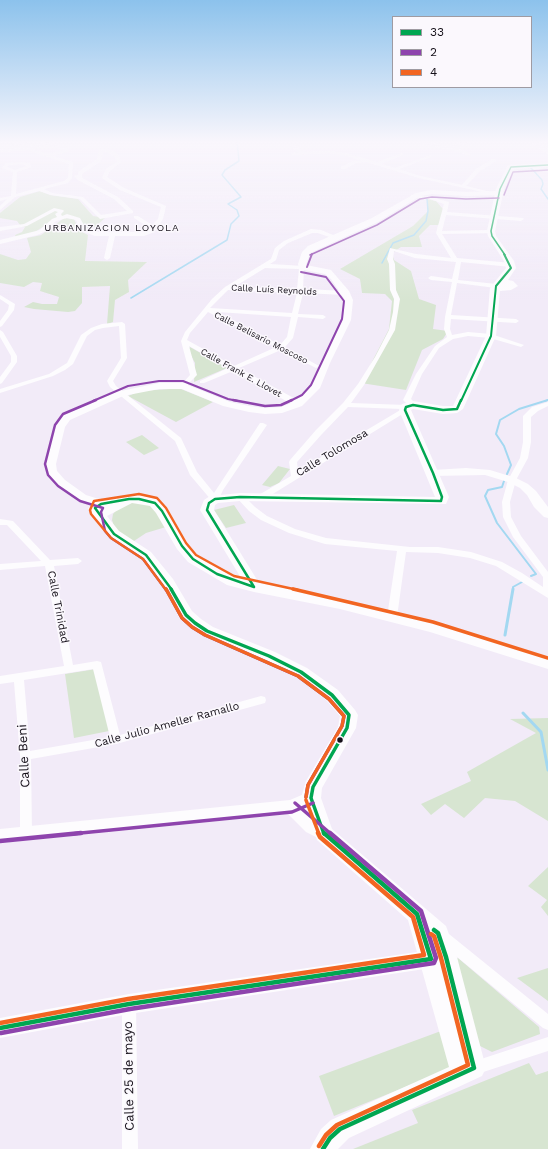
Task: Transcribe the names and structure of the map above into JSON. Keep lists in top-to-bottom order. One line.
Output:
{"streets":{"street":["Calle Luís Reynolds","Calle Belisario Moscoso","Calle Frank E. Llovet","Calle Tolomosa","Calle Trinidad","Calle Julio Ameller Ramallo","Calle Beni","Calle 25 de mayo"]},"crossings":[["Calle Julio Ameller Ramallo","Calle Beni"]],"districts":["URBANIZACION LOYOLA"],"lines":["transit line 33","transit line 2","transit line 4"],"legend":["33","2","4"]}
